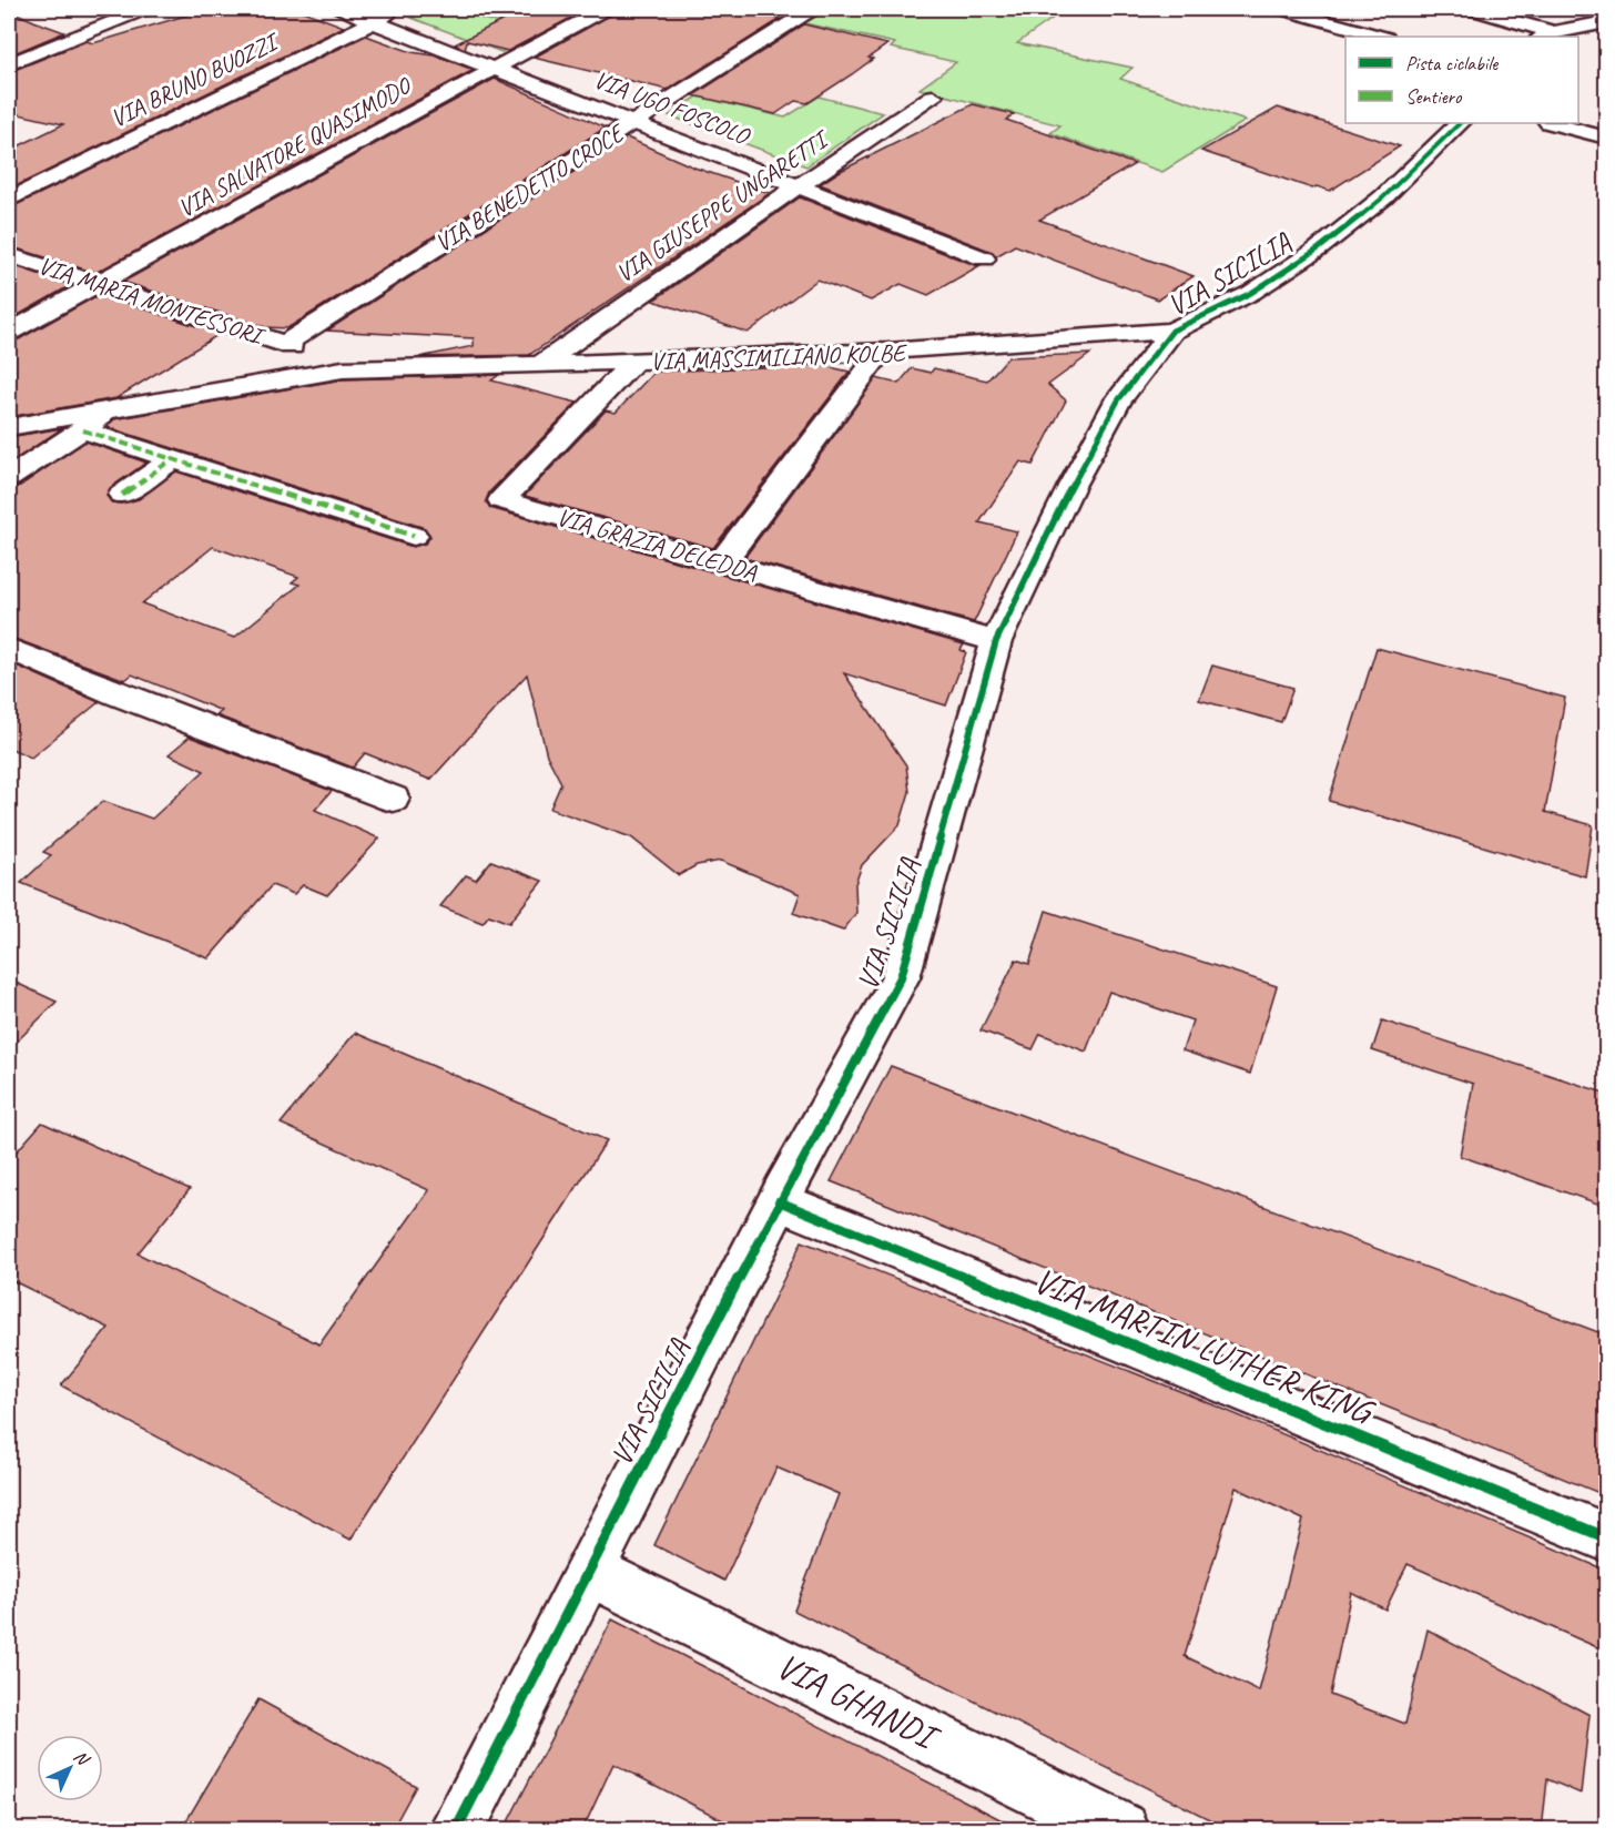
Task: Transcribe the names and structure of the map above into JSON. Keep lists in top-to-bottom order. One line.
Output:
{"streets":{"street":["VIA BRUNO BUOZZI","VIA UGO FOSCOLO","VIA SALVATORE QUASIMODO","VIA BENEDETTO CROCE","VIA GIUSEPPE UNGARETTI","VIA SICILIA","VIA MARIA MONTESSORI","VIA MASSIMILIANO KOLBE","VIA GRAZIA DELEDDA","VIA MARTIN LUTHER KING","VIA GHANDI"]},"crossings":[["VIA BRUNO BUOZZI","VIA UGO FOSCOLO"],["VIA UGO FOSCOLO","VIA SALVATORE QUASIMODO"],["VIA UGO FOSCOLO","VIA BENEDETTO CROCE"],["VIA UGO FOSCOLO","VIA GIUSEPPE UNGARETTI"],["VIA SALVATORE QUASIMODO","VIA MARIA MONTESSORI"],["VIA BENEDETTO CROCE","VIA MARIA MONTESSORI"],["VIA BENEDETTO CROCE","VIA MASSIMILIANO KOLBE"],["VIA GIUSEPPE UNGARETTI","VIA MASSIMILIANO KOLBE"],["VIA SICILIA","VIA MASSIMILIANO KOLBE"],["VIA SICILIA","VIA GRAZIA DELEDDA"],["VIA SICILIA","VIA MARTIN LUTHER KING"],["VIA SICILIA","VIA GHANDI"],["VIA MARIA MONTESSORI","VIA MASSIMILIANO KOLBE"],["VIA MASSIMILIANO KOLBE","VIA GRAZIA DELEDDA"]],"legend":["Pista ciclabile","Sentiero"],"north":"top right"}
